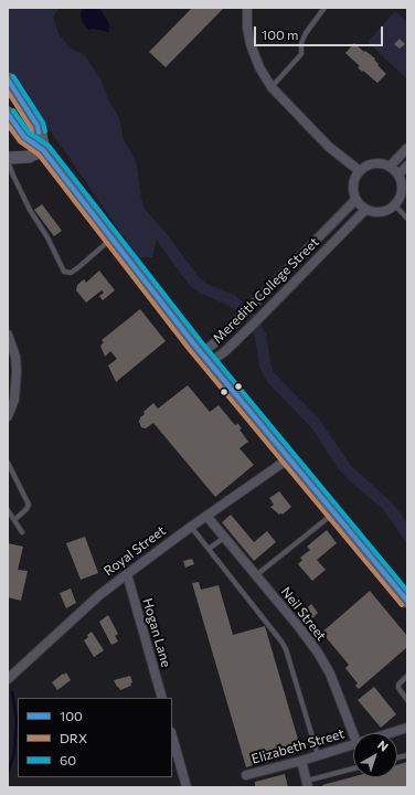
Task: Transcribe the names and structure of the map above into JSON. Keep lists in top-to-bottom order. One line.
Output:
{"streets":{"street":["Meredith College Street","Royal Street","Neil Street","Hogan Lane","Elizabeth Street"]},"crossings":[["Royal Street","Neil Street"],["Royal Street","Hogan Lane"]],"lines":["transit line 60","transit line 100","transit line DRX"],"legend":["100","DRX","60"],"scale_bar":"100 m","north":"top right"}
